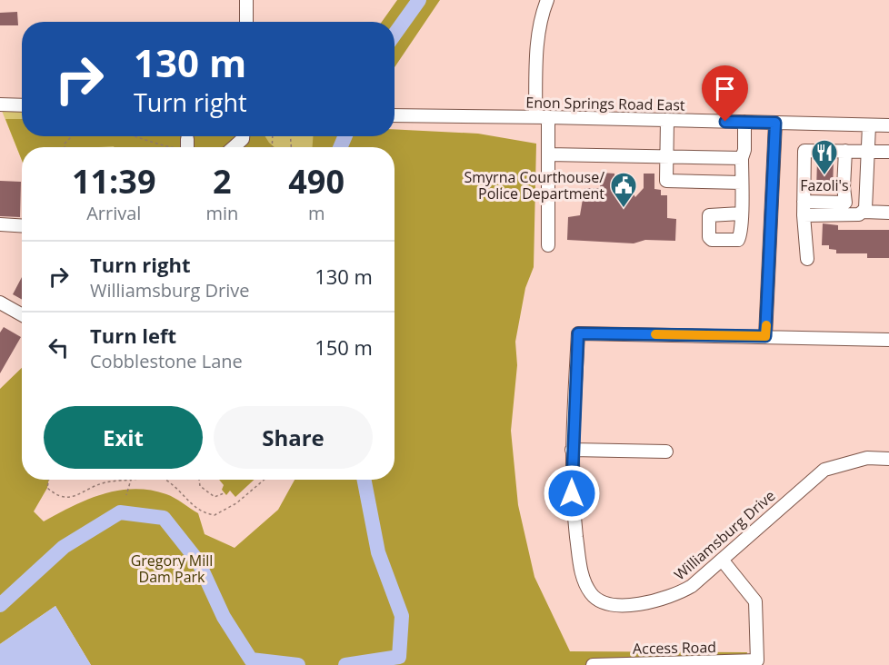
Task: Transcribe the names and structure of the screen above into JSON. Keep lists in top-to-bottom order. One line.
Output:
{"streets":{"street":["Enon Springs Road East","Williamsburg Drive","Access Road"]},"crossings":[["Williamsburg Drive","Access Road"]],"parks":["Gregory Mill Dam Park"],"places":{"restaurant":["Fazoli's"],"public building":["Smyrna Courthouse/ Police Department"]},"page":{"turn":["130 m","Turn right"],"eta":["11:39","Arrival","2","min","490","m"],"list":[{"name":"Turn right","note":"Williamsburg Drive","value":"130 m"},{"name":"Turn left","note":"Cobblestone Lane","value":"150 m"}],"buttons":["Exit","Share"]}}
